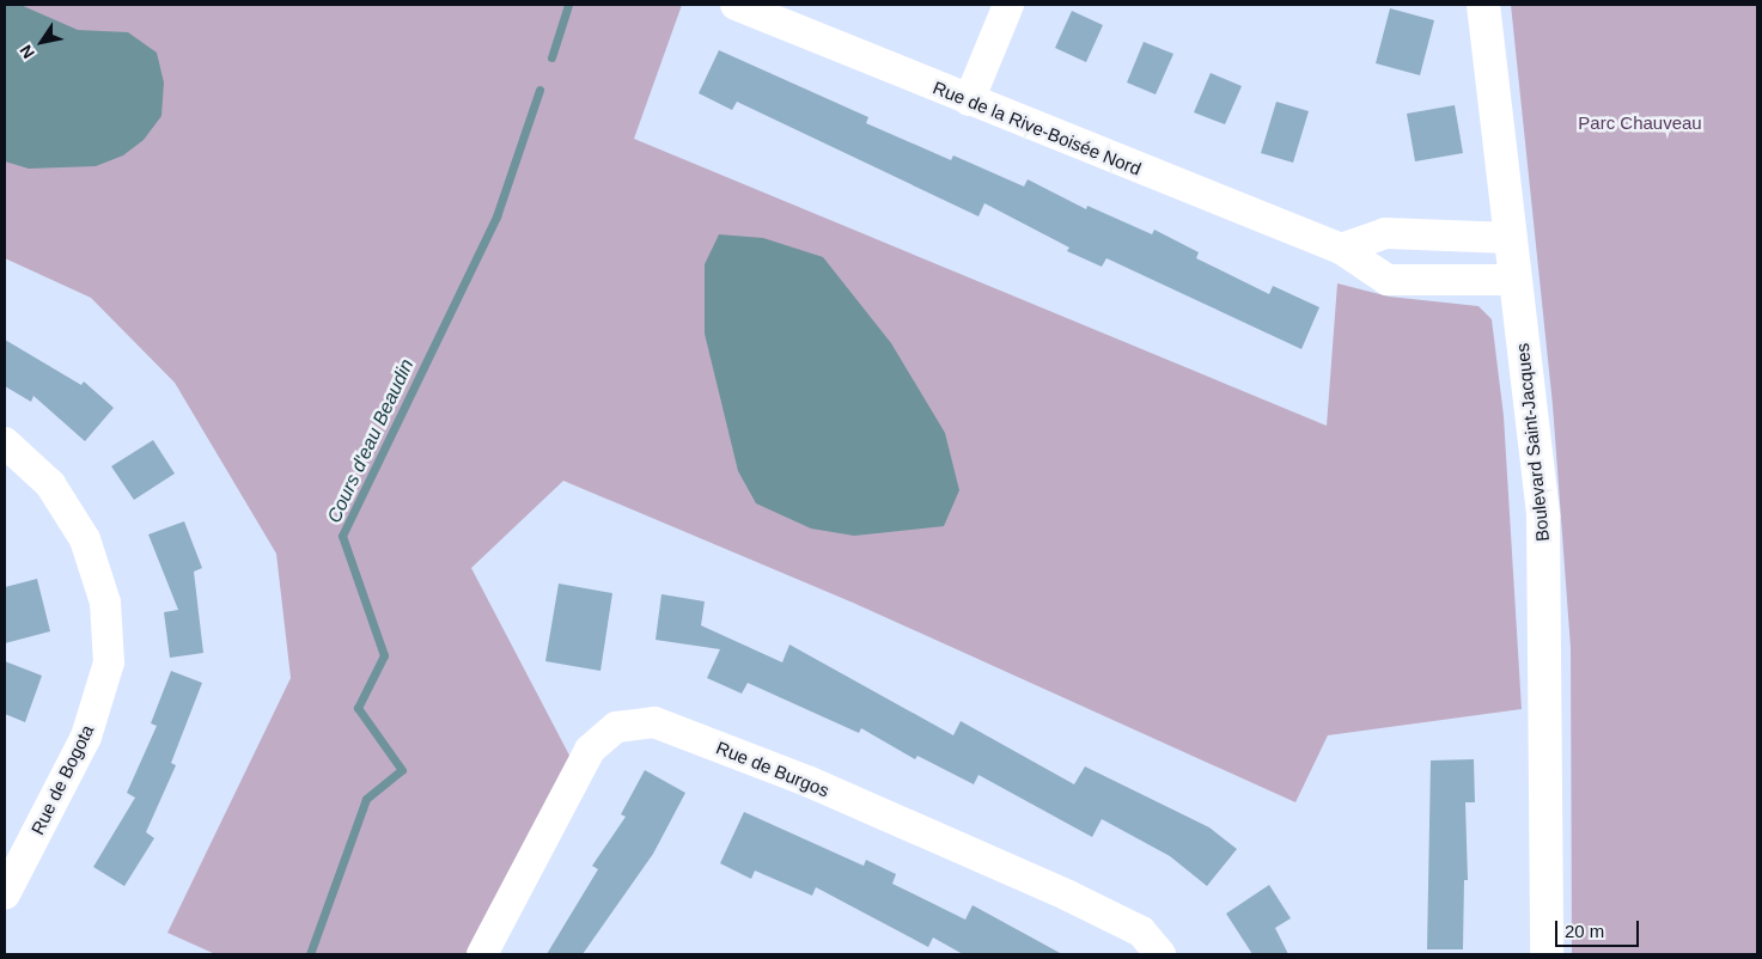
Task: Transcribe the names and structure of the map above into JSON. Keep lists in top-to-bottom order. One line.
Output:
{"streets":{"street":["Rue de la Rive-Boisée Nord","Boulevard Saint-Jacques","Rue de Burgos","Rue de Bogota"]},"crossings":[["Rue de la Rive-Boisée Nord","Boulevard Saint-Jacques"]],"water":["Cours d'eau Beaudin"],"parks":["Parc Chauveau"],"scale_bar":"20 m","north":"bottom left"}
